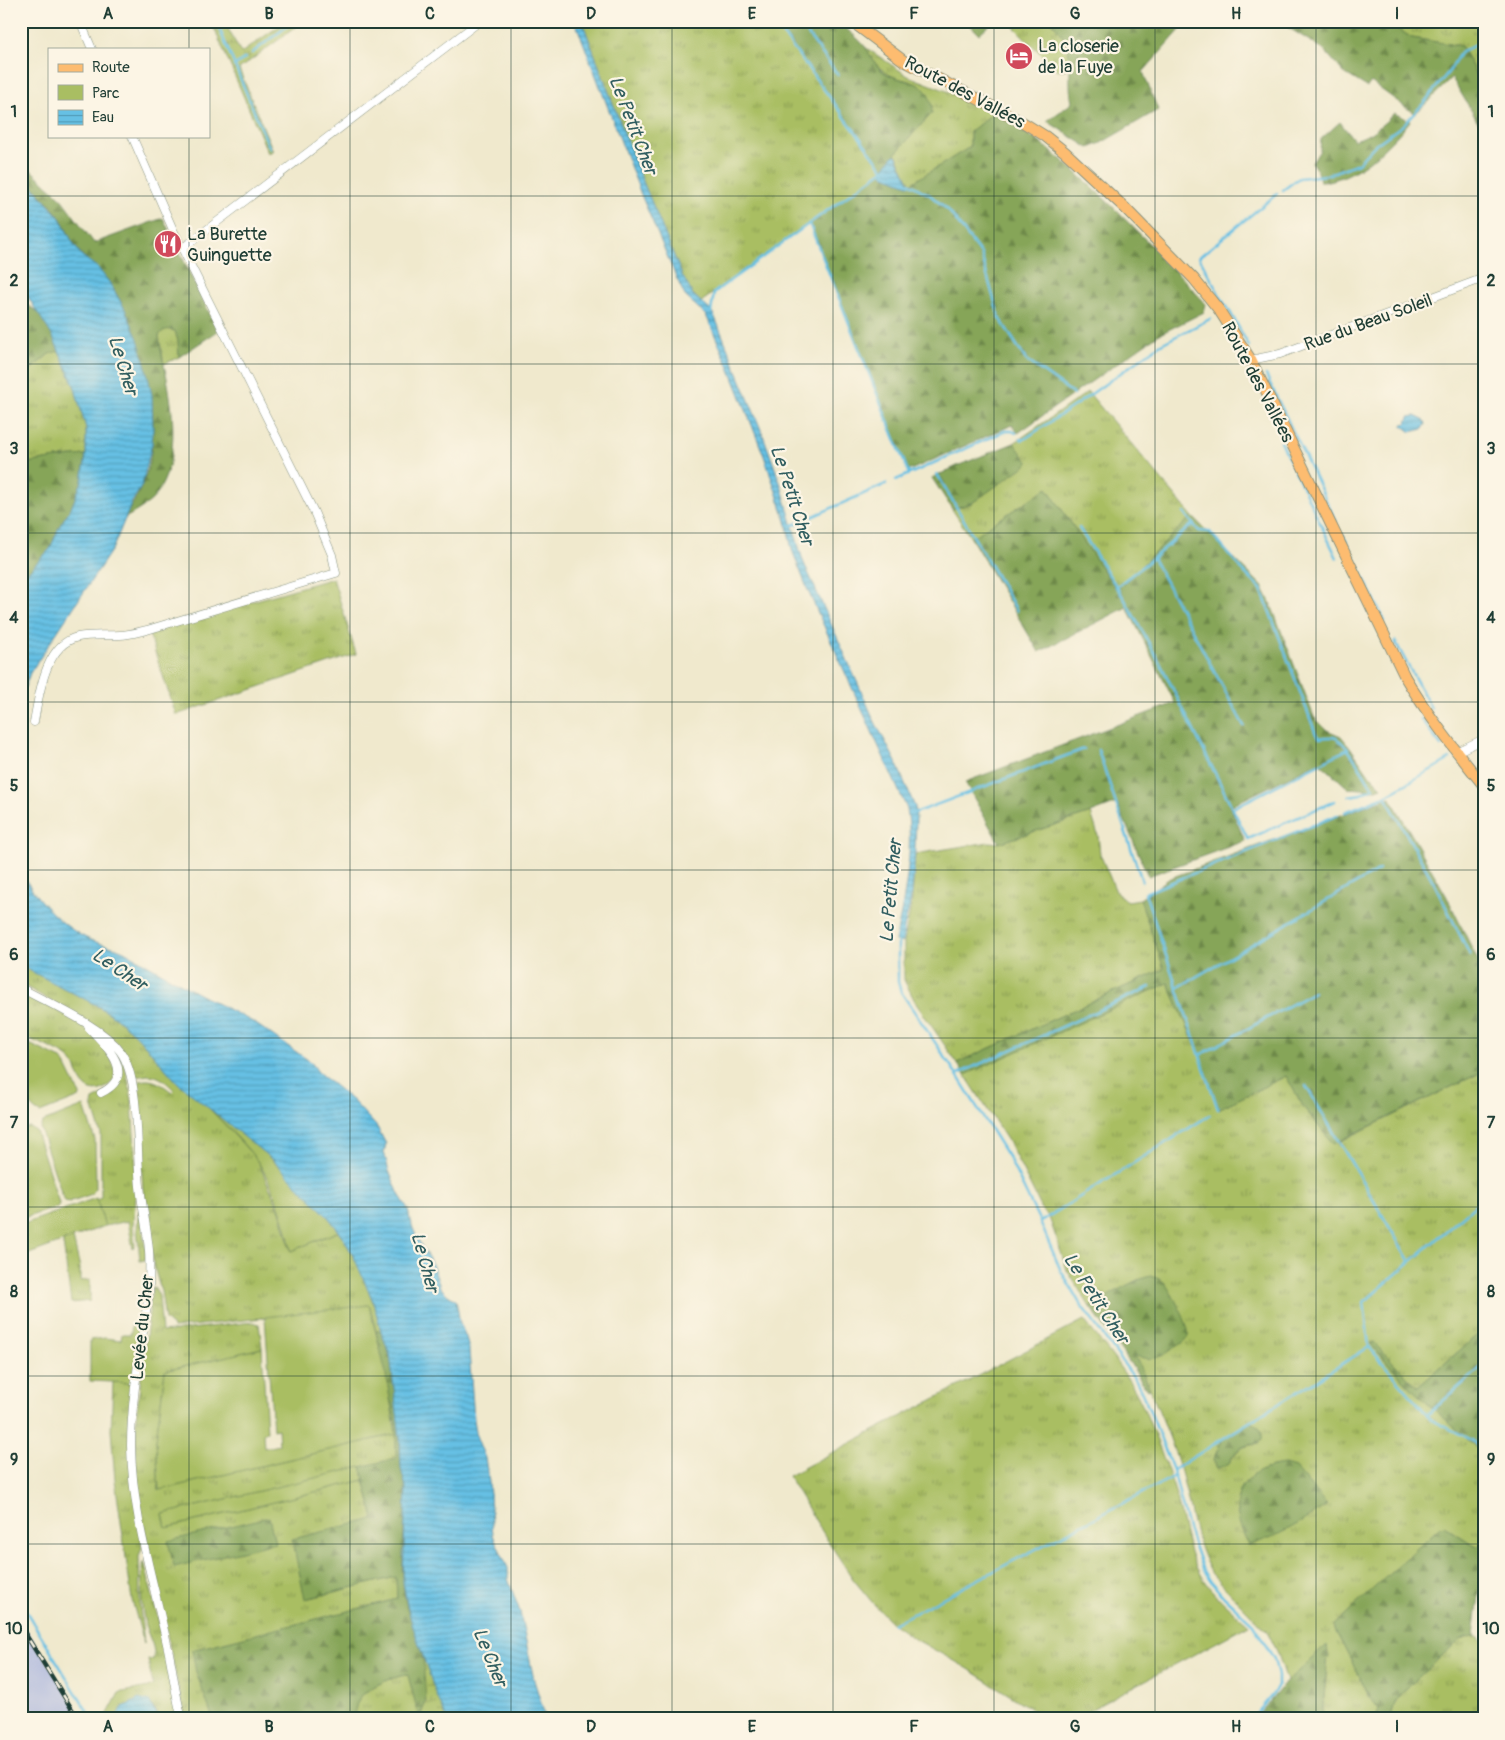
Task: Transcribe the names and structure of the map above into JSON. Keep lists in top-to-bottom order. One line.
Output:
{"streets":{"main road":["Route des Vallées"],"street":["Rue du Beau Soleil","Levée du Cher"]},"crossings":[["Route des Vallées","Rue du Beau Soleil"]],"water":["Le Petit Cher","Le Cher"],"places":{"hotel":["La closerie de la Fuye"],"restaurant":["La Burette Guinguette"]},"legend":["Route","Parc","Eau"],"grid":{"columns":["A","B","C","D","E","F","G","H","I"],"rows":["1","2","3","4","5","6","7","8","9","10"]}}
